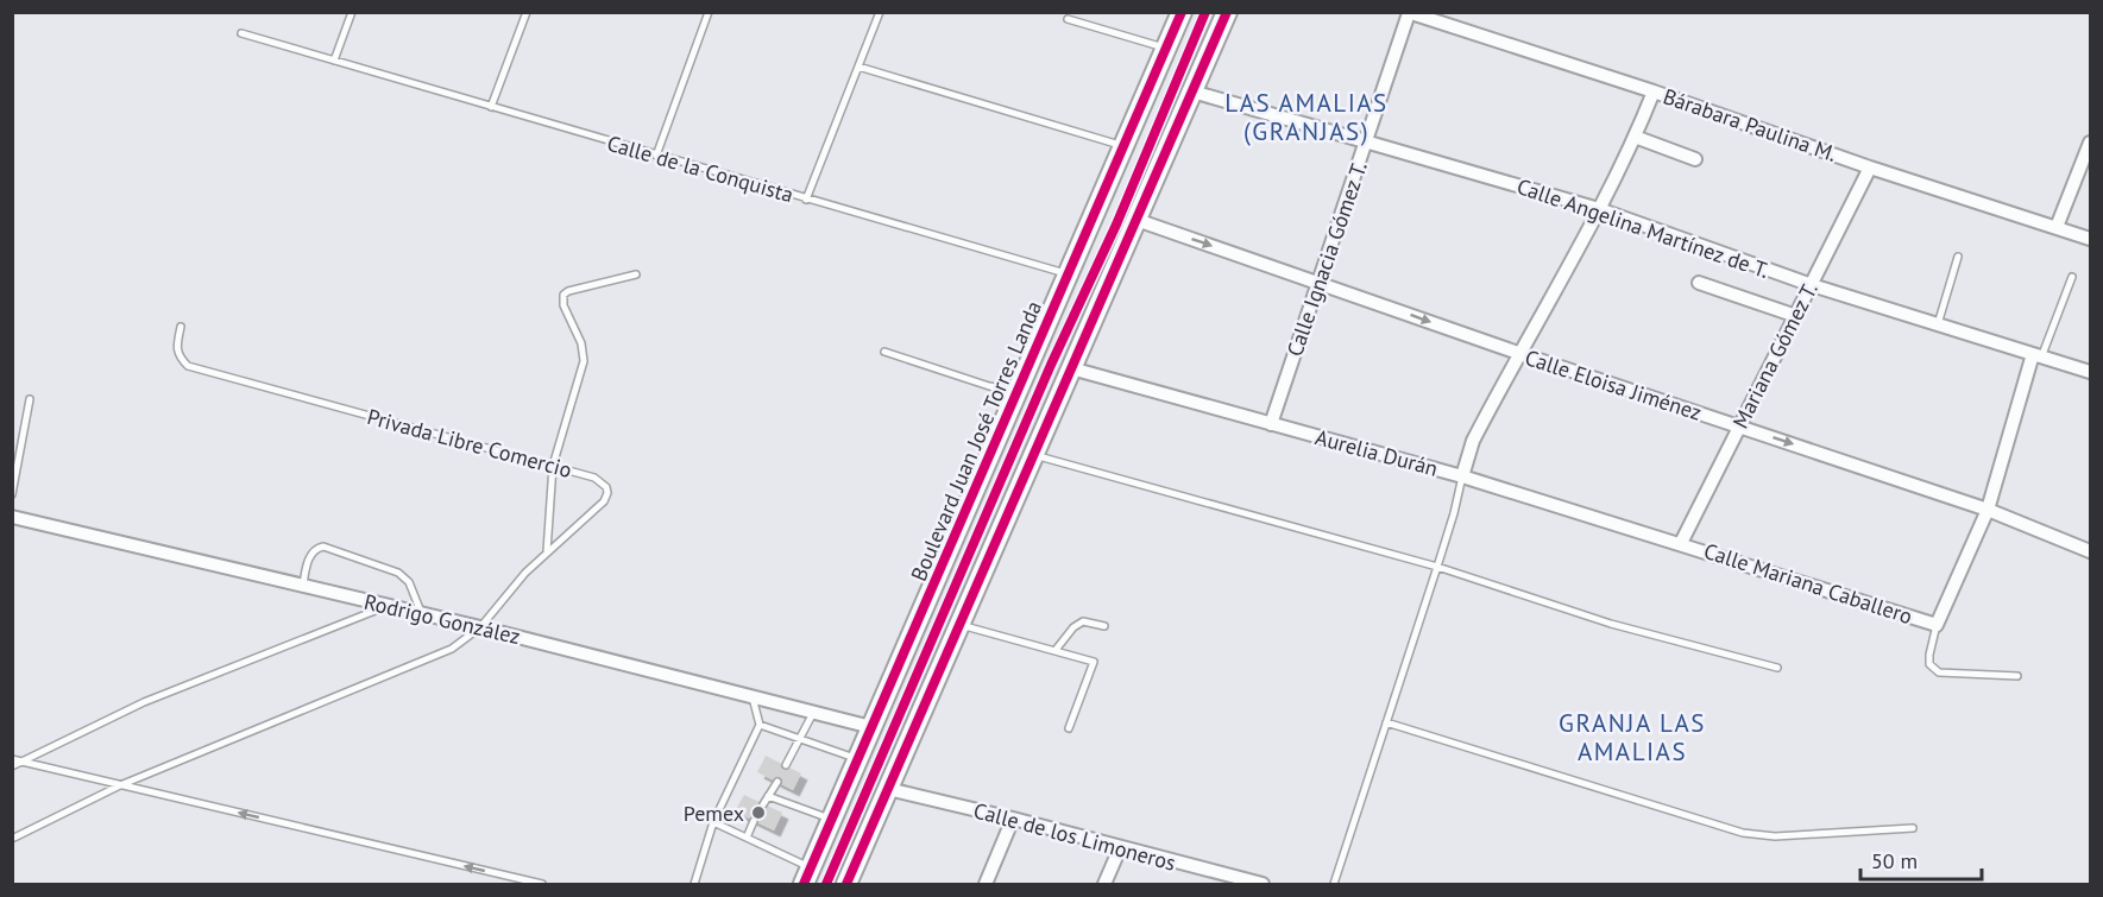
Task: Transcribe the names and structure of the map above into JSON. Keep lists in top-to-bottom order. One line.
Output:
{"streets":{"main road":["Boulevard Juan José Torres Landa"],"street":["Bárabara Paulina M.","Calle Angelina Martínez de T.","Calle Ignacia Gómez T.","Mariana Gómez T.","Calle Eloisa Jiménez","Aurelia Durán","Calle Mariana Caballero","Rodrigo González","Calle de los Limoneros"],"lane":["Calle de la Conquista","Privada Libre Comercio"]},"crossings":[["Bárabara Paulina M.","Calle Ignacia Gómez T."],["Bárabara Paulina M.","Mariana Gómez T."],["Calle de la Conquista","Boulevard Juan José Torres Landa"],["Calle Angelina Martínez de T.","Calle Ignacia Gómez T."],["Calle Angelina Martínez de T.","Mariana Gómez T."],["Calle Ignacia Gómez T.","Calle Eloisa Jiménez"],["Calle Ignacia Gómez T.","Aurelia Durán"],["Mariana Gómez T.","Calle Eloisa Jiménez"],["Mariana Gómez T.","Aurelia Durán"],["Mariana Gómez T.","Calle Mariana Caballero"],["Boulevard Juan José Torres Landa","Rodrigo González"],["Privada Libre Comercio","Rodrigo González"],["Aurelia Durán","Calle Mariana Caballero"]],"one_way":["Calle Eloisa Jiménez"],"districts":["LAS AMALIAS (GRANJAS)","GRANJA LAS AMALIAS"],"places":["Pemex"],"scale_bar":"50 m"}
